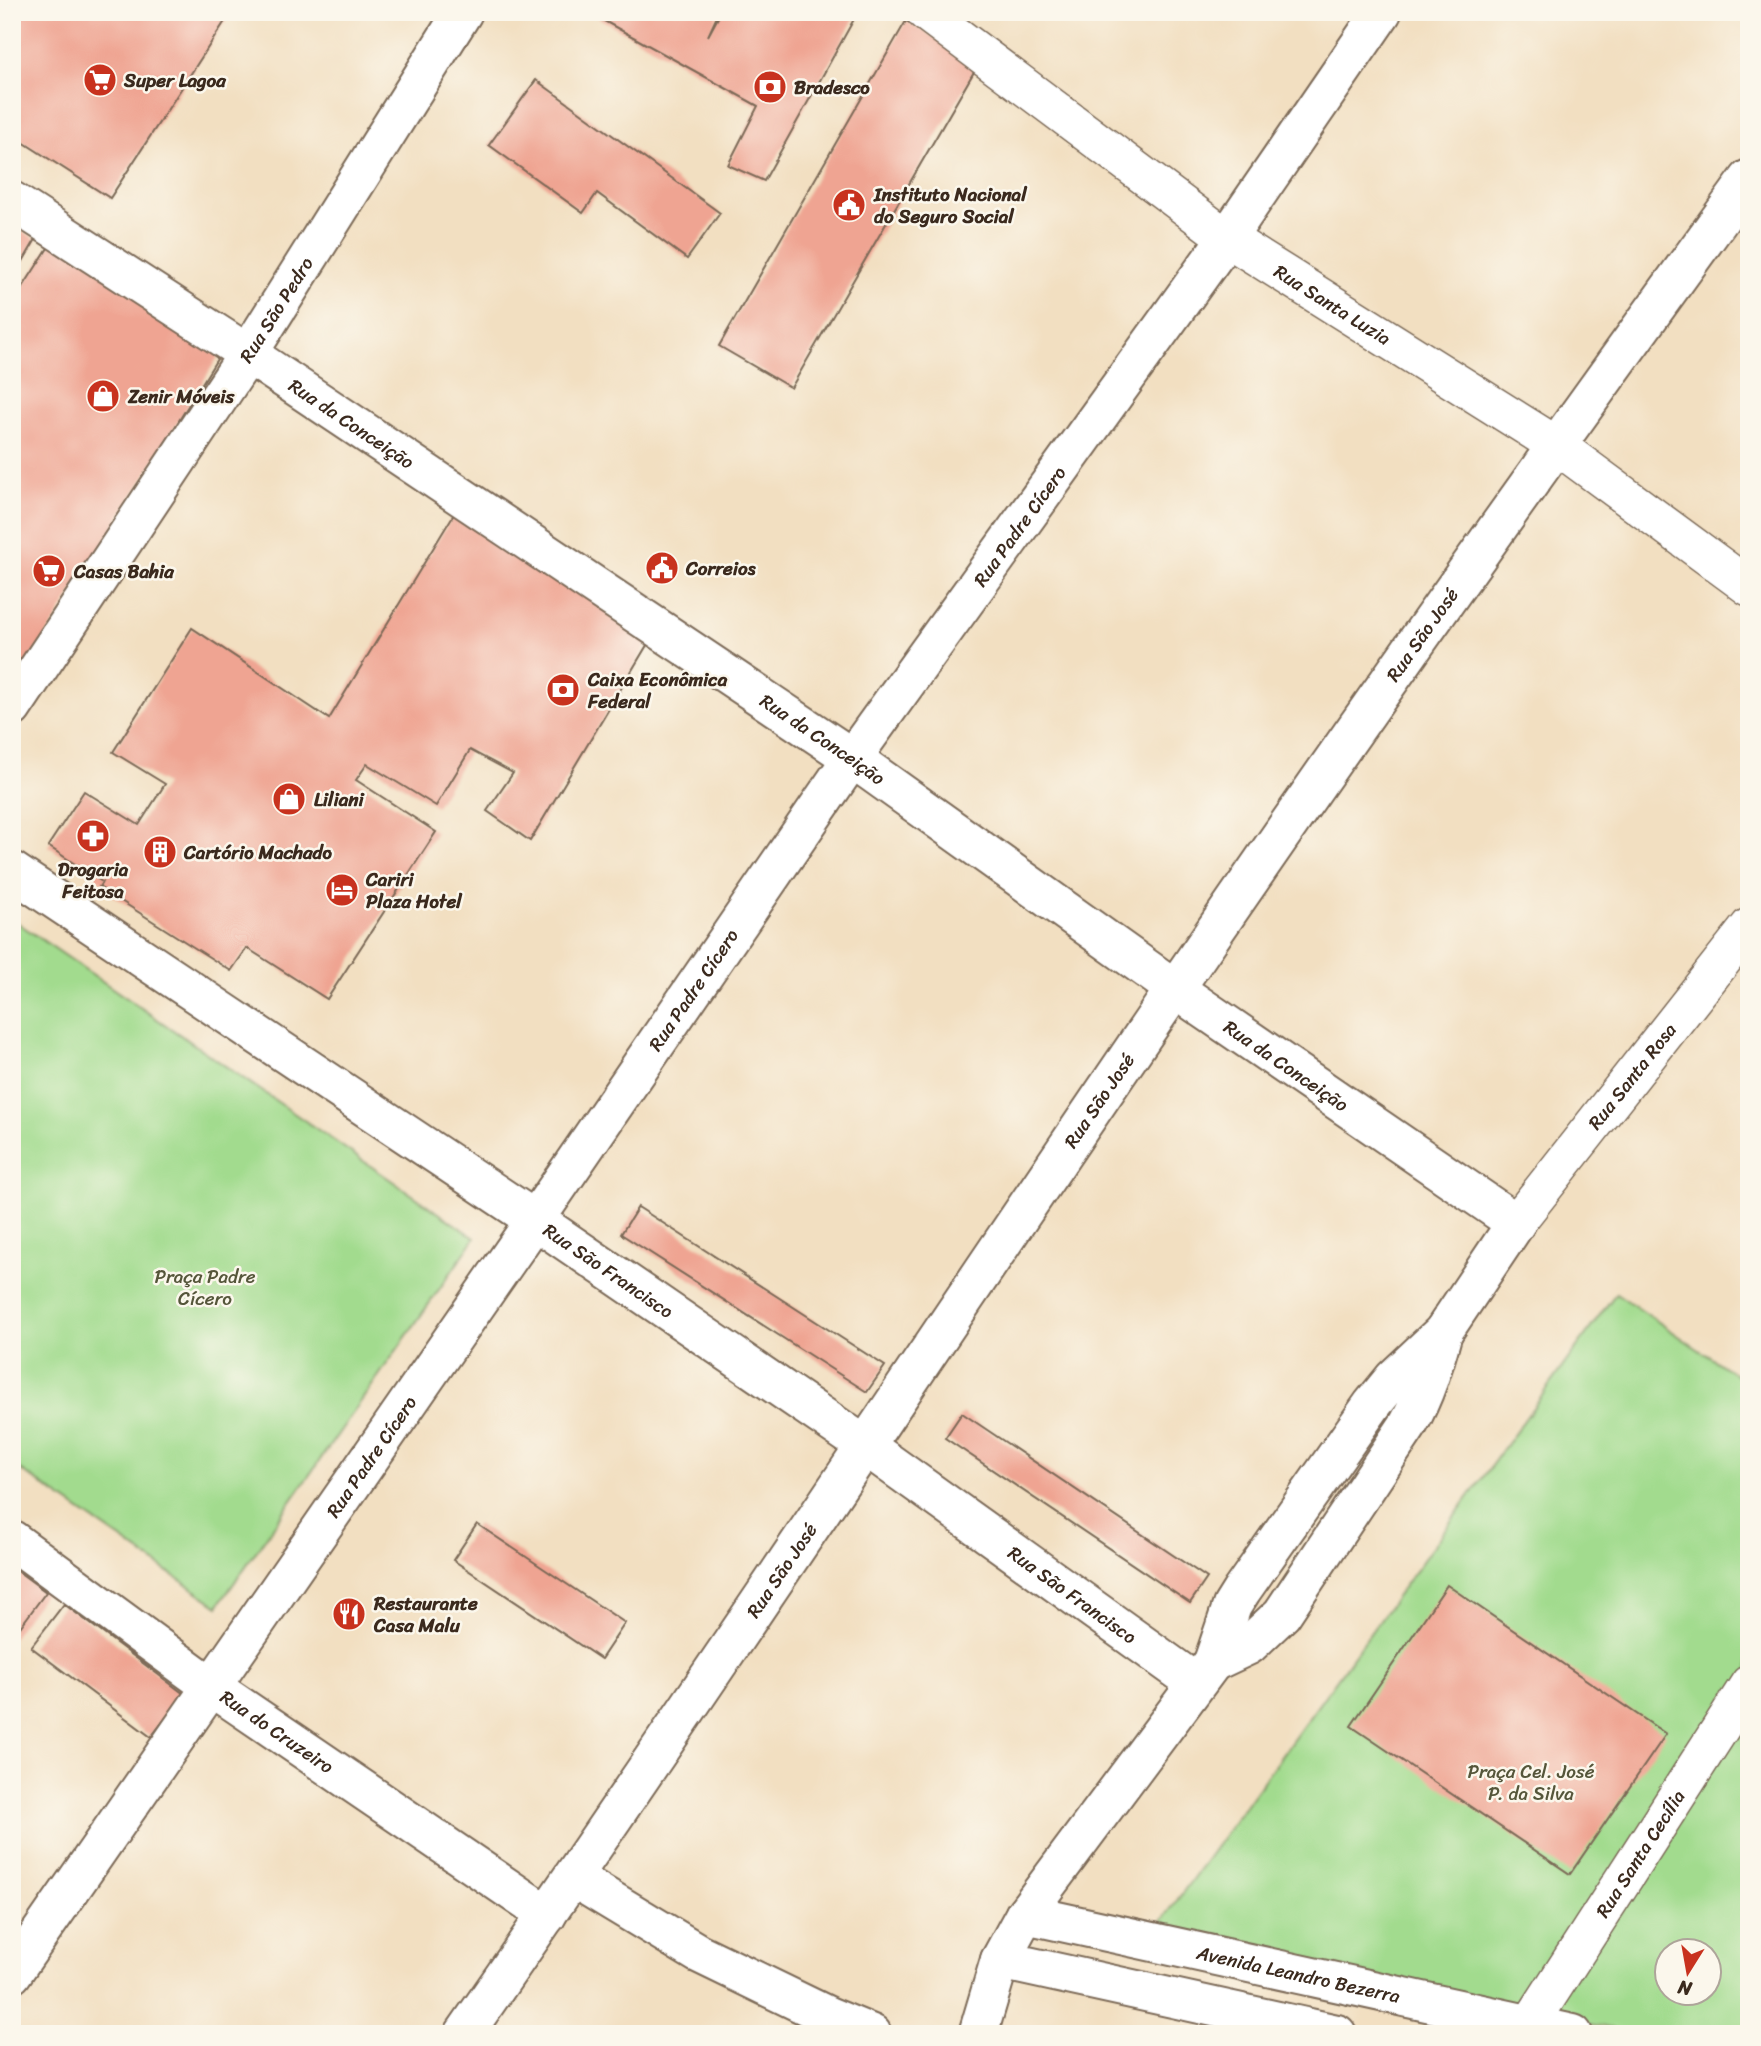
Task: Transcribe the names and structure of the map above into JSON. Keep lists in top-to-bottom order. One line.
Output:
{"streets":{"main road":["Rua São Pedro","Rua da Conceição","Rua Padre Cícero","Rua São José","Rua São Francisco","Rua do Cruzeiro","Avenida Leandro Bezerra"],"street":["Rua Santa Luzia","Rua Santa Rosa","Rua Santa Cecília"]},"crossings":[["Rua Santa Luzia","Rua Padre Cícero"],["Rua Santa Luzia","Rua São José"],["Rua São Pedro","Rua da Conceição"],["Rua da Conceição","Rua Padre Cícero"],["Rua da Conceição","Rua São José"],["Rua da Conceição","Rua Santa Rosa"],["Rua Padre Cícero","Rua São Francisco"],["Rua Padre Cícero","Rua do Cruzeiro"],["Rua São José","Rua São Francisco"],["Rua São José","Rua do Cruzeiro"],["Rua Santa Cecília","Avenida Leandro Bezerra"]],"parks":["Praça Padre Cícero","Praça Cel. José P. da Silva"],"places":{"supermarket":["Super Lagoa","Casas Bahia"],"bank":["Bradesco","Caixa Econômica Federal"],"public building":["Instituto Nacional do Seguro Social","Correios"],"shop":["Zenir Móveis","Liliani"],"pharmacy":["Drogaria Feitosa"],"building":["Cartório Machado"],"hotel":["Cariri Plaza Hotel"],"restaurant":["Restaurante Casa Malu"]},"north":"bottom"}
